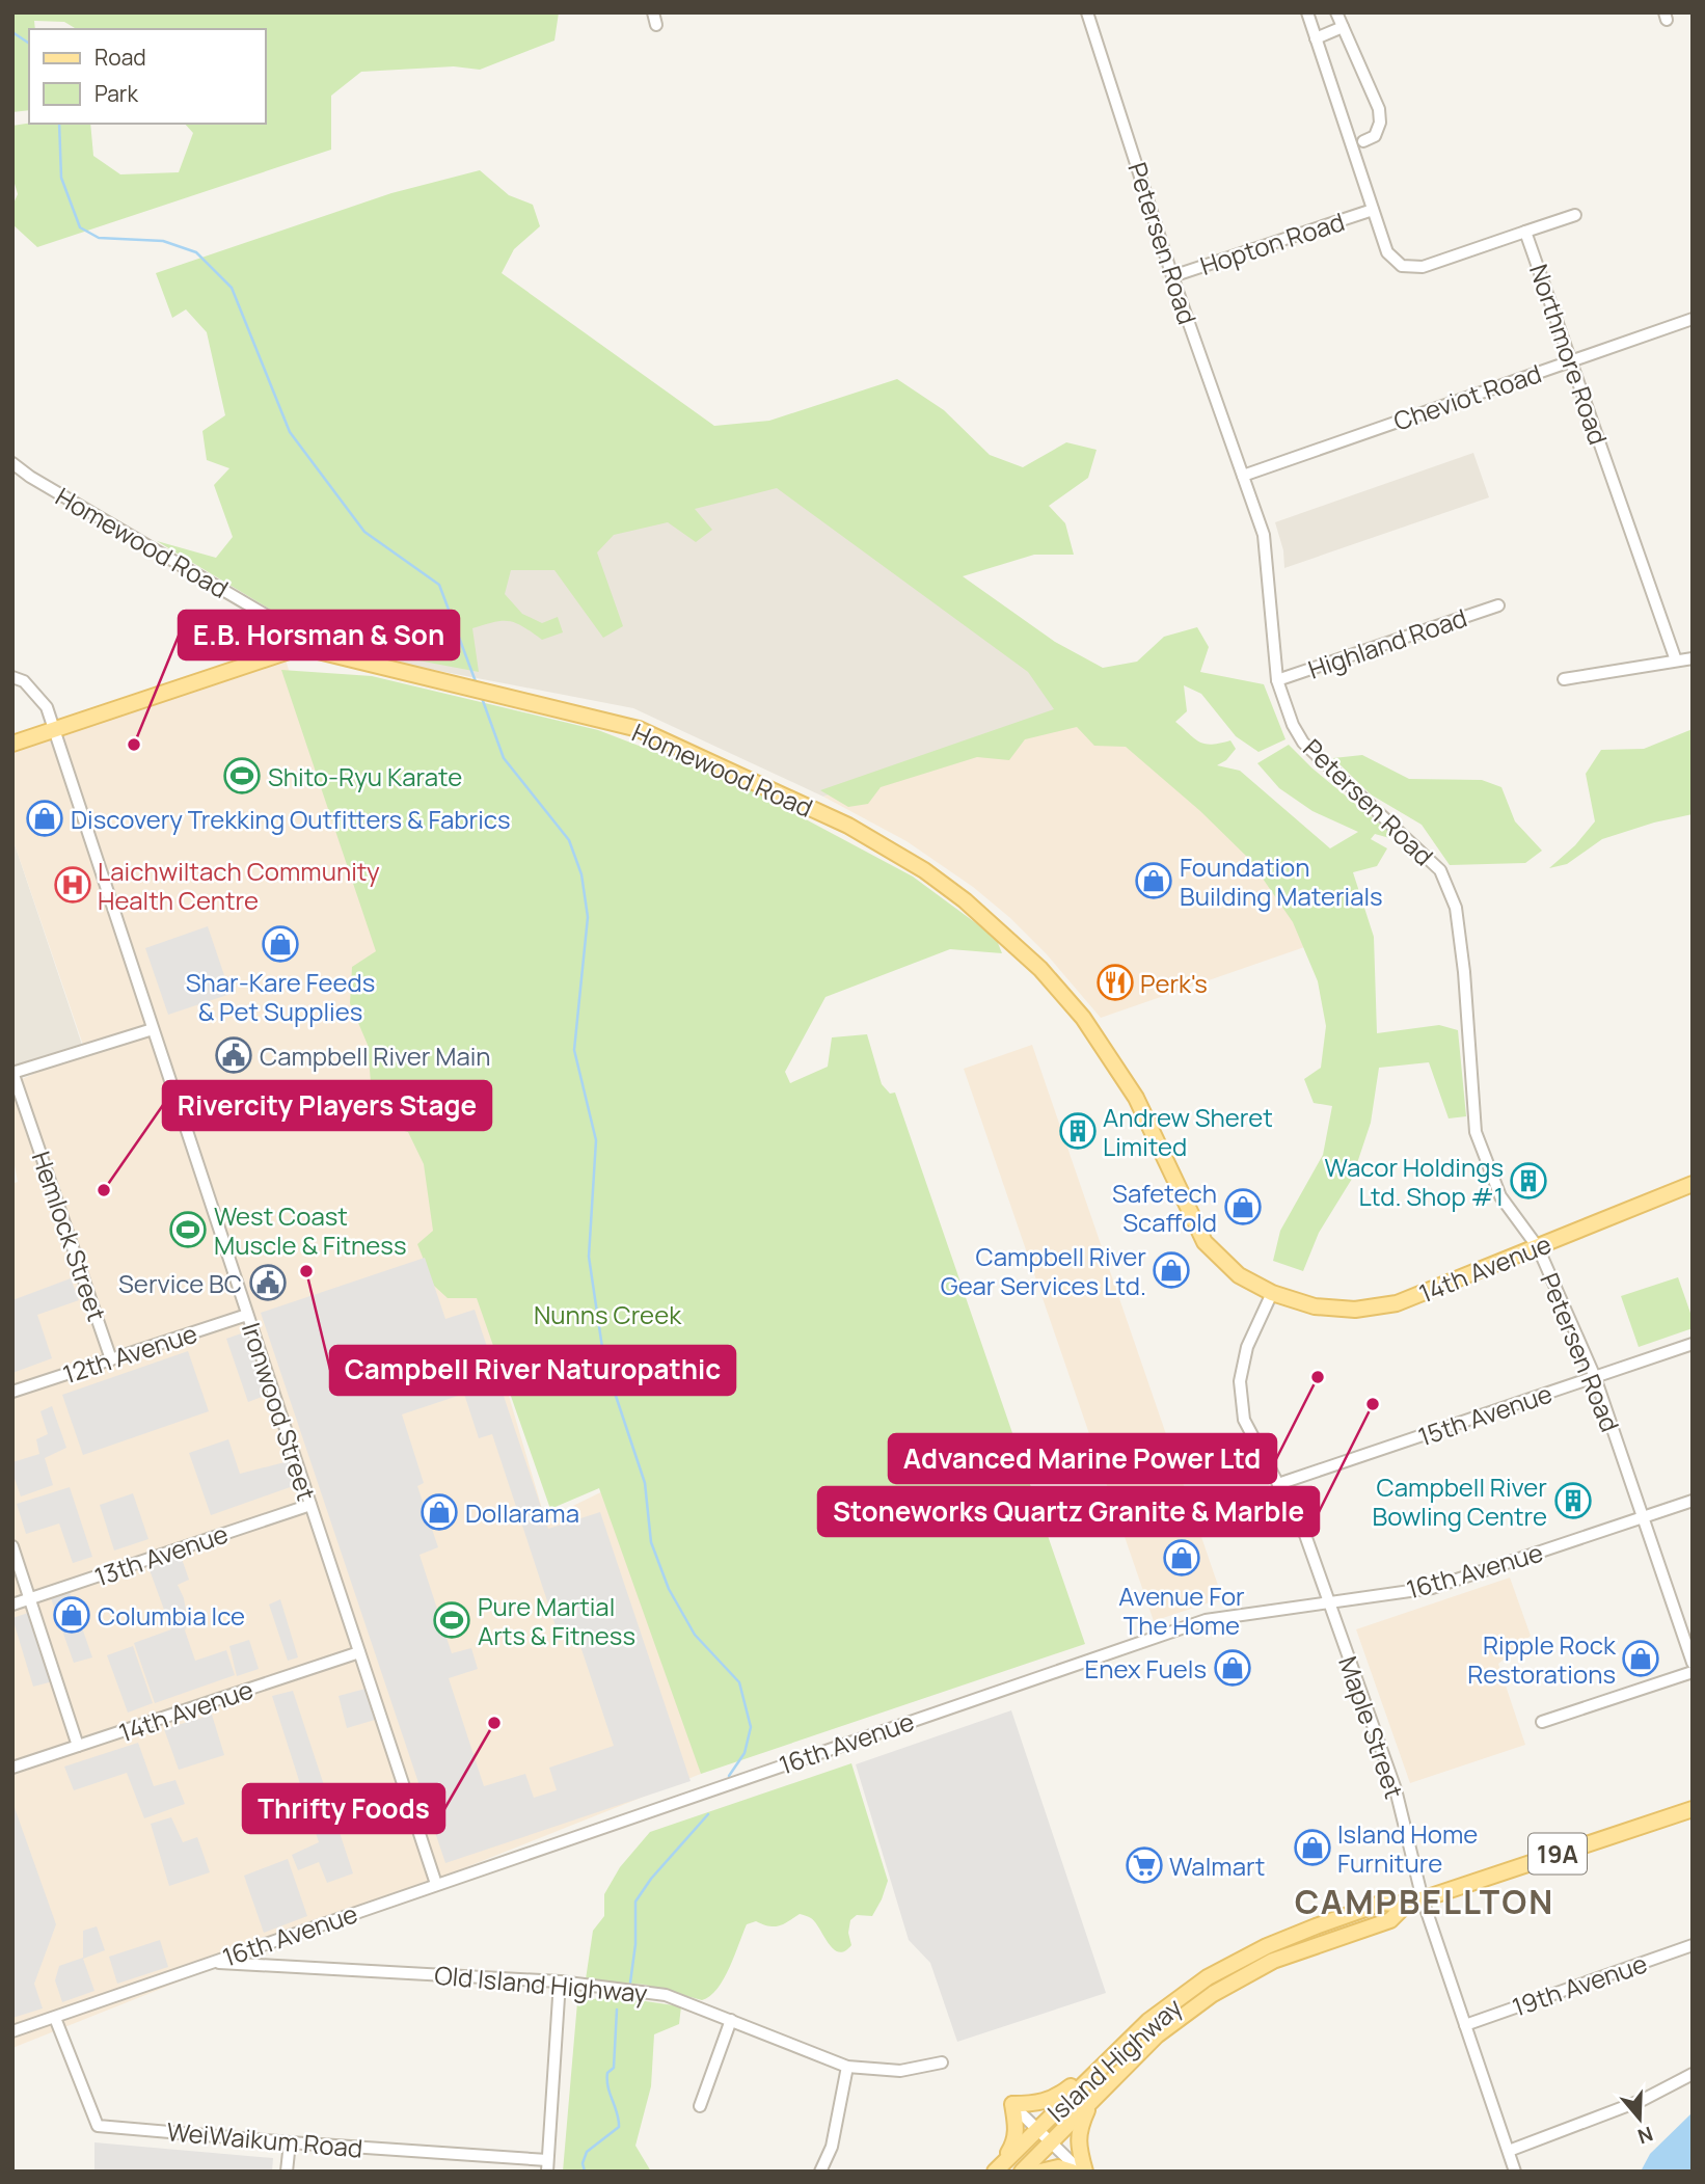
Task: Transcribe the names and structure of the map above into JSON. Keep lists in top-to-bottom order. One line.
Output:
{"streets":{"main road":["Homewood Road","14th Avenue","19A","Island Highway"],"street":["Petersen Road","Hopton Road","Northmore Road","Cheviot Road","Highland Road","Hemlock Street","12th Avenue","Ironwood Street","15th Avenue","13th Avenue","16th Avenue","Maple Street","Old Island Highway","19th Avenue","WeiWaikum Road"]},"crossings":[["Petersen Road","Hopton Road"],["Petersen Road","Cheviot Road"],["Petersen Road","Highland Road"],["Petersen Road","14th Avenue"],["Petersen Road","15th Avenue"],["Petersen Road","16th Avenue"],["Hopton Road","Northmore Road"],["Northmore Road","Cheviot Road"],["Homewood Road","14th Avenue"],["Homewood Road","Maple Street"],["Hemlock Street","12th Avenue"],["14th Avenue","Ironwood Street"],["14th Avenue","Maple Street"],["12th Avenue","Ironwood Street"],["Ironwood Street","13th Avenue"],["Ironwood Street","16th Avenue"],["15th Avenue","Maple Street"],["16th Avenue","Maple Street"],["16th Avenue","Old Island Highway"],["16th Avenue","WeiWaikum Road"],["Maple Street","19th Avenue"],["Maple Street","Island Highway"]],"districts":["CAMPBELLTON"],"parks":["Nunns Creek"],"places":{"other":["E.B. Horsman & Son","Rivercity Players Stage","Campbell River Naturopathic","Advanced Marine Power Ltd","Stoneworks Quartz Granite & Marble","Thrifty Foods"],"sports":["Shito-Ryu Karate","West Coast Muscle & Fitness","Pure Martial Arts & Fitness"],"shop":["Discovery Trekking Outfitters & Fabrics","Foundation Building Materials","Shar-Kare Feeds & Pet Supplies","Safetech Scaffold","Campbell River Gear Services Ltd.","Dollarama","Avenue For The Home","Columbia Ice","Ripple Rock Restorations","Enex Fuels","Island Home Furniture"],"hospital":["Laichwiltach Community Health Centre"],"restaurant":["Perk's"],"public building":["Campbell River Main","Service BC"],"building":["Andrew Sheret Limited","Wacor Holdings Ltd. Shop #1","Campbell River Bowling Centre"],"supermarket":["Walmart"]},"legend":["Road","Park"],"north":"bottom"}
